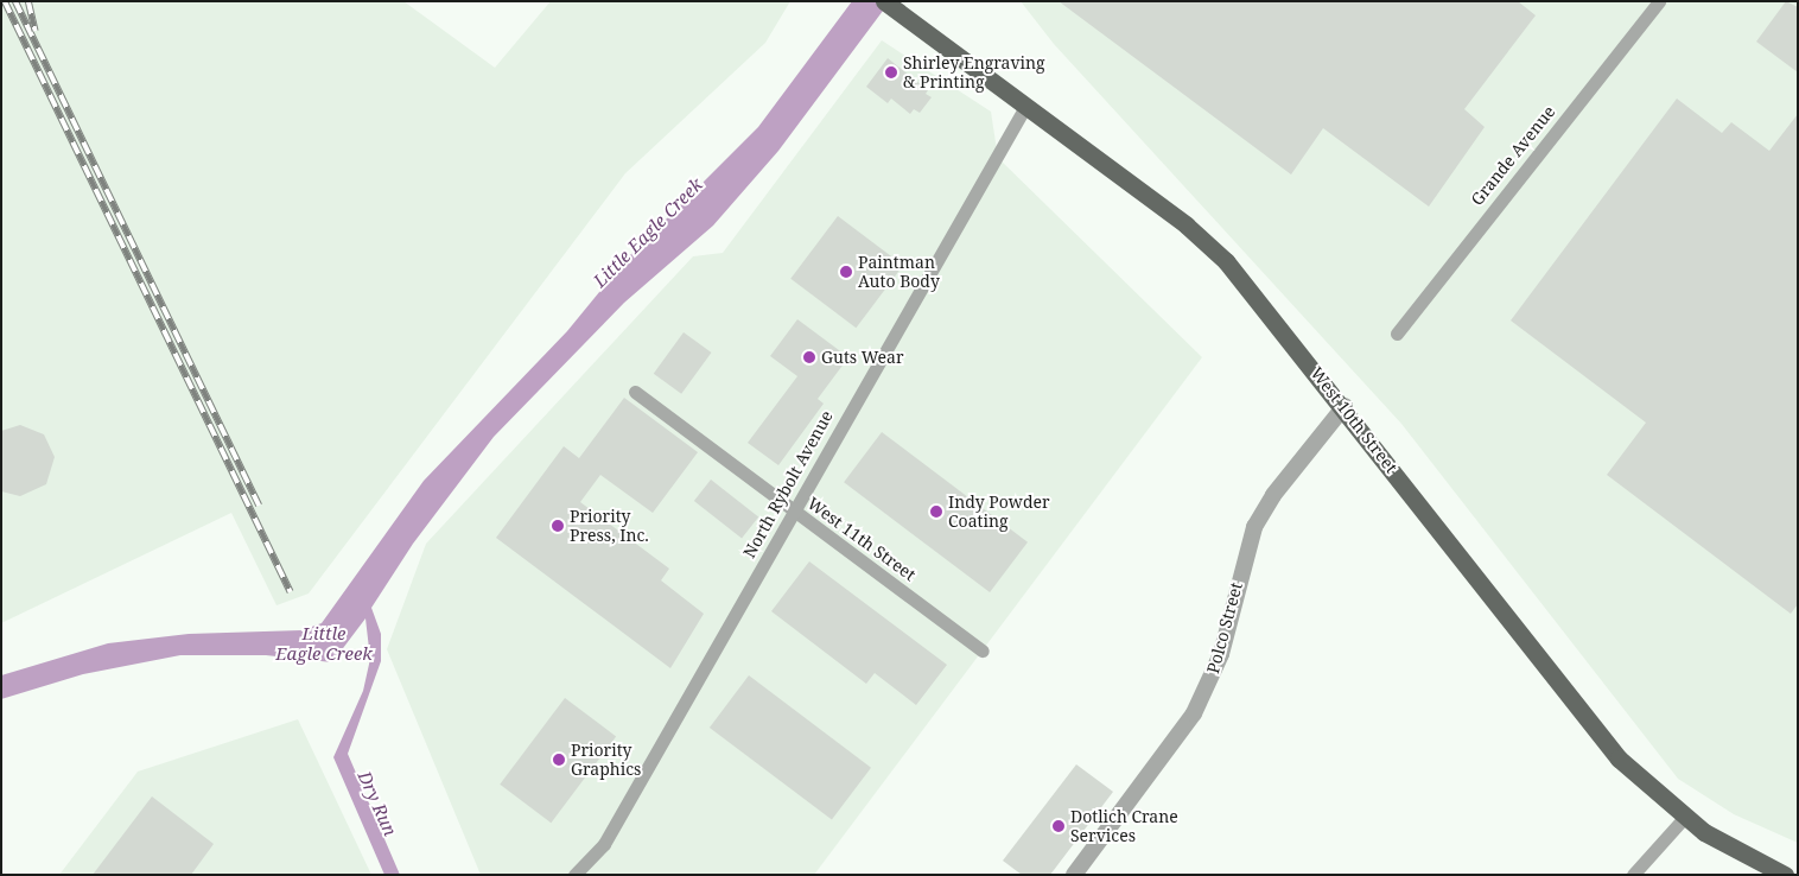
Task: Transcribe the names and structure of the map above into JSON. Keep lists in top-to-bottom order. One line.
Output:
{"streets":{"main road":["West 10th Street"],"street":["Grande Avenue","North Rybolt Avenue","West 11th Street","Polco Street"]},"crossings":[["West 10th Street","North Rybolt Avenue"],["West 10th Street","Polco Street"],["North Rybolt Avenue","West 11th Street"]],"water":["Little Eagle Creek","Dry Run"],"places":["Shirley Engraving & Printing","Paintman Auto Body","Guts Wear","Indy Powder Coating","Priority Press, Inc.","Priority Graphics","Dotlich Crane Services"]}
